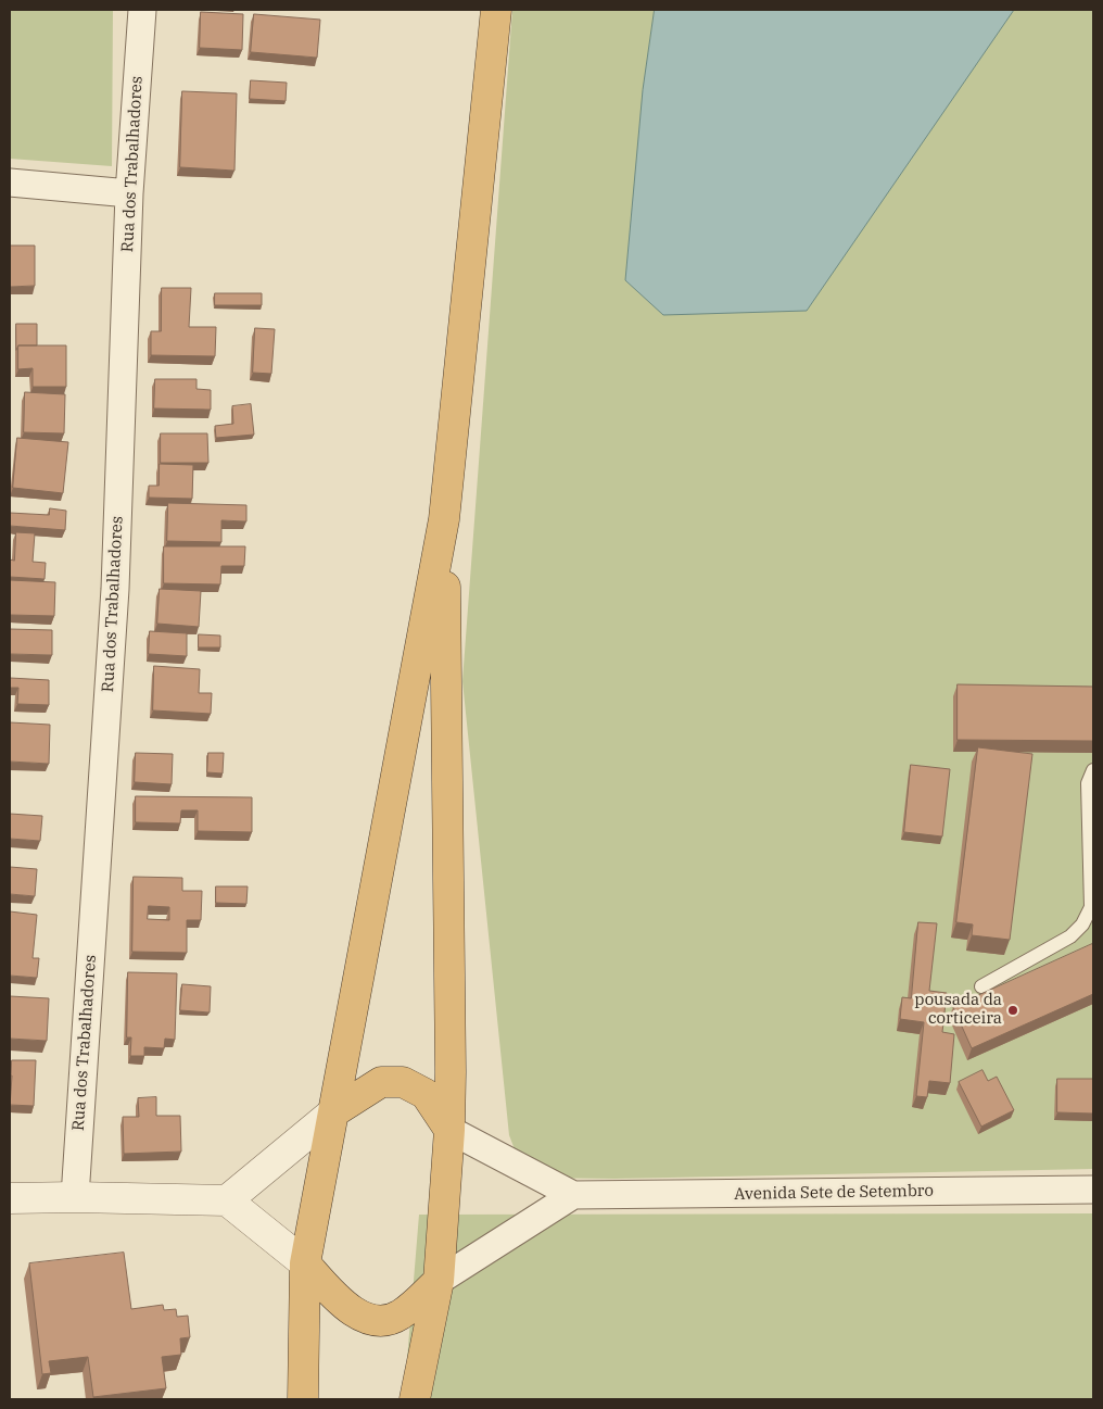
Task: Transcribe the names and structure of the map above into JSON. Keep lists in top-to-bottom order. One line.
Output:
{"streets":{"street":["Rua dos Trabalhadores","Avenida Sete de Setembro"]},"places":["pousada da corticeira"]}
